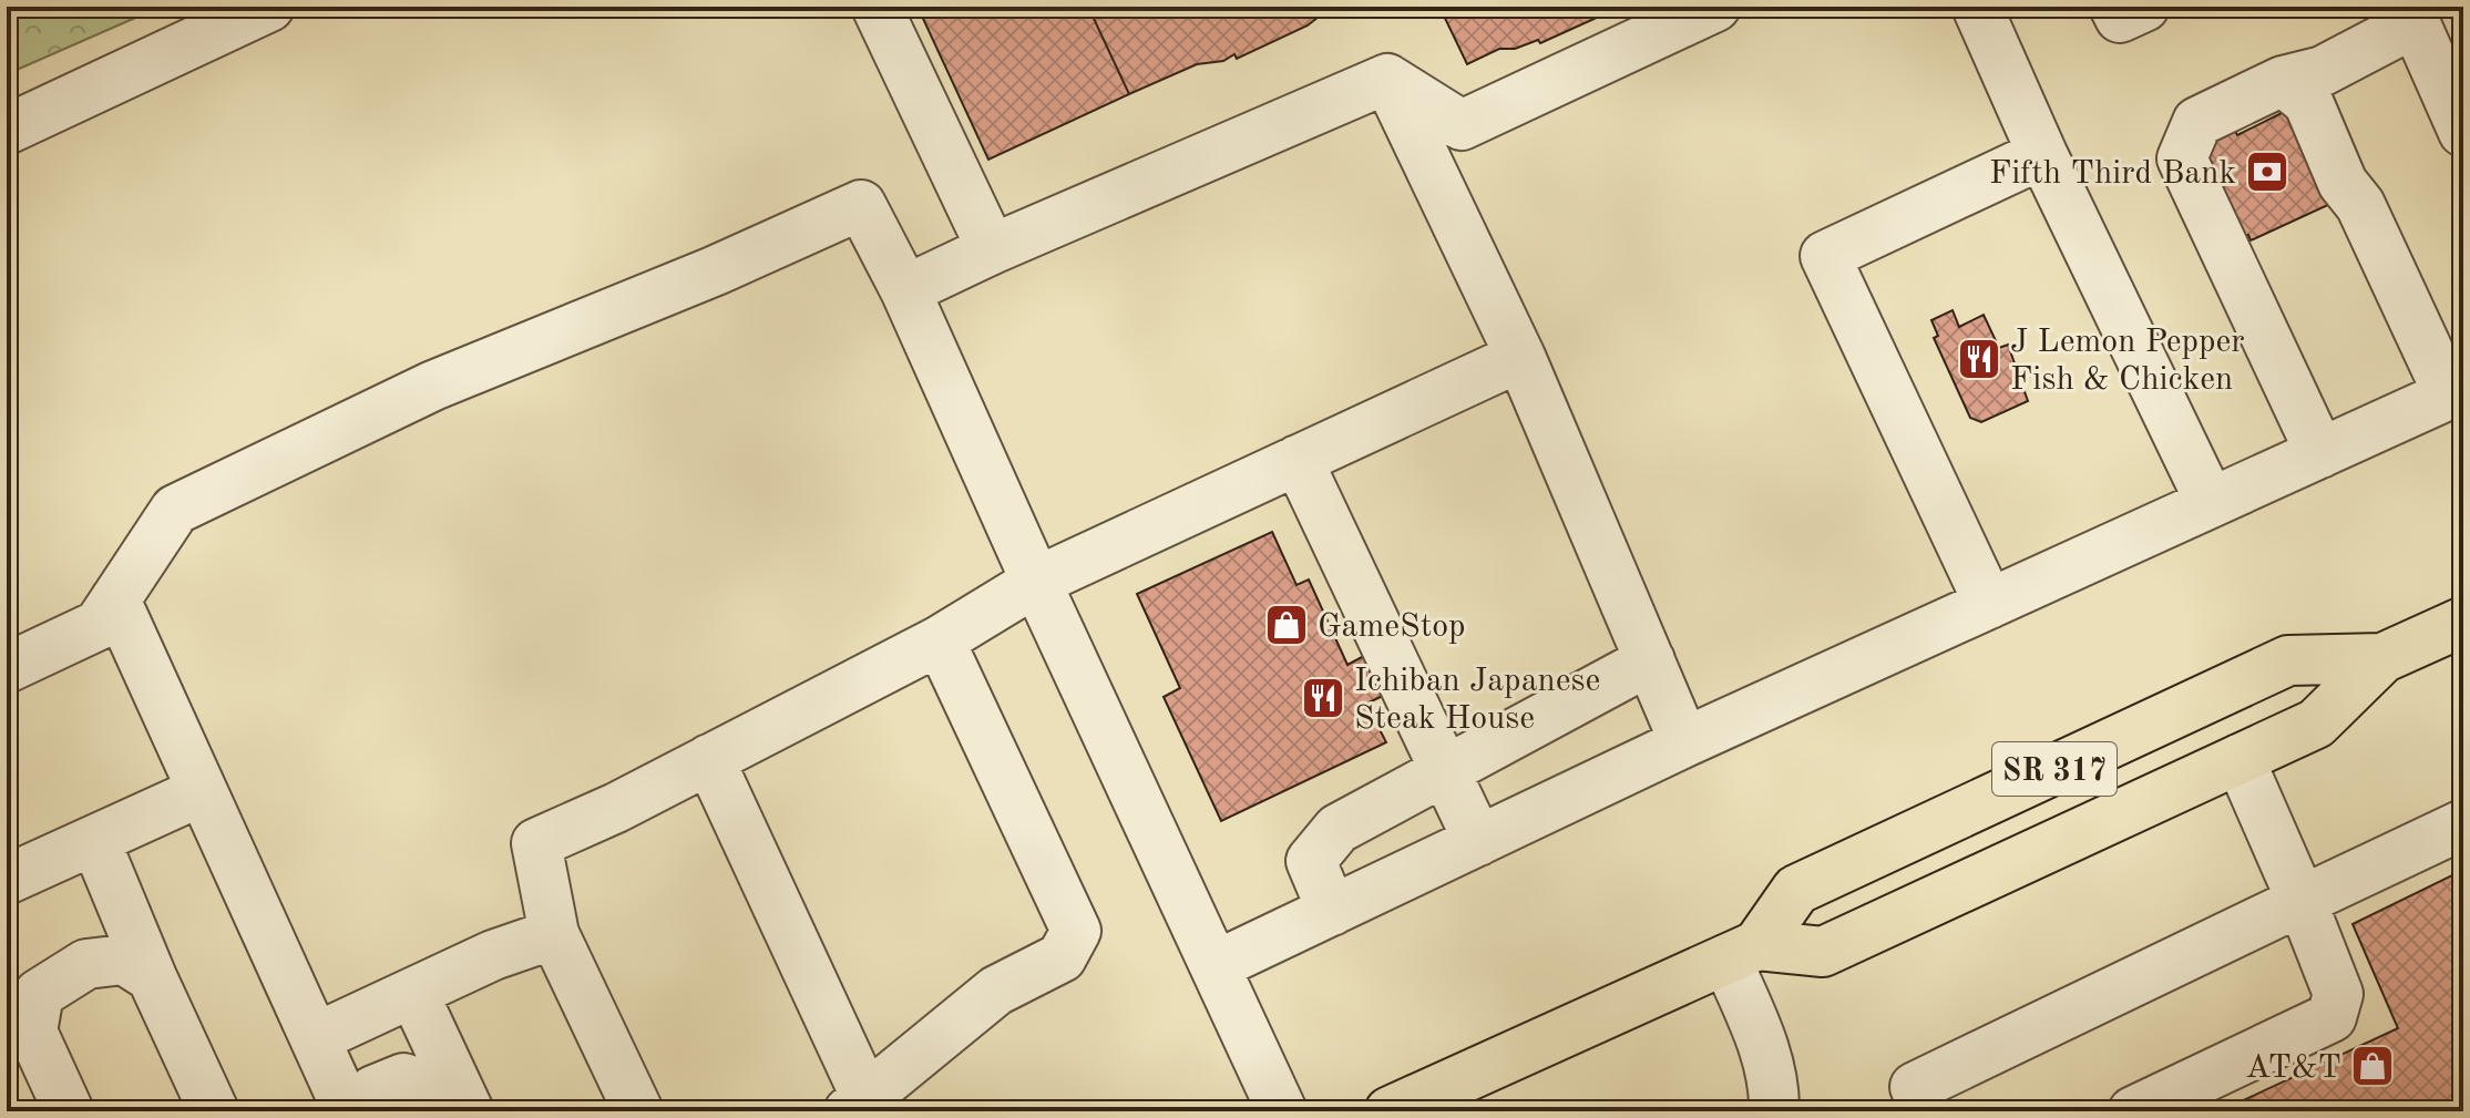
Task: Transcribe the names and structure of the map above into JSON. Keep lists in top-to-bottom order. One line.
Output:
{"streets":{"main road":["SR 317"]},"places":{"bank":["Fifth Third Bank"],"restaurant":["J Lemon Pepper Fish & Chicken","Ichiban Japanese Steak House"],"shop":["GameStop","AT&T"]}}
